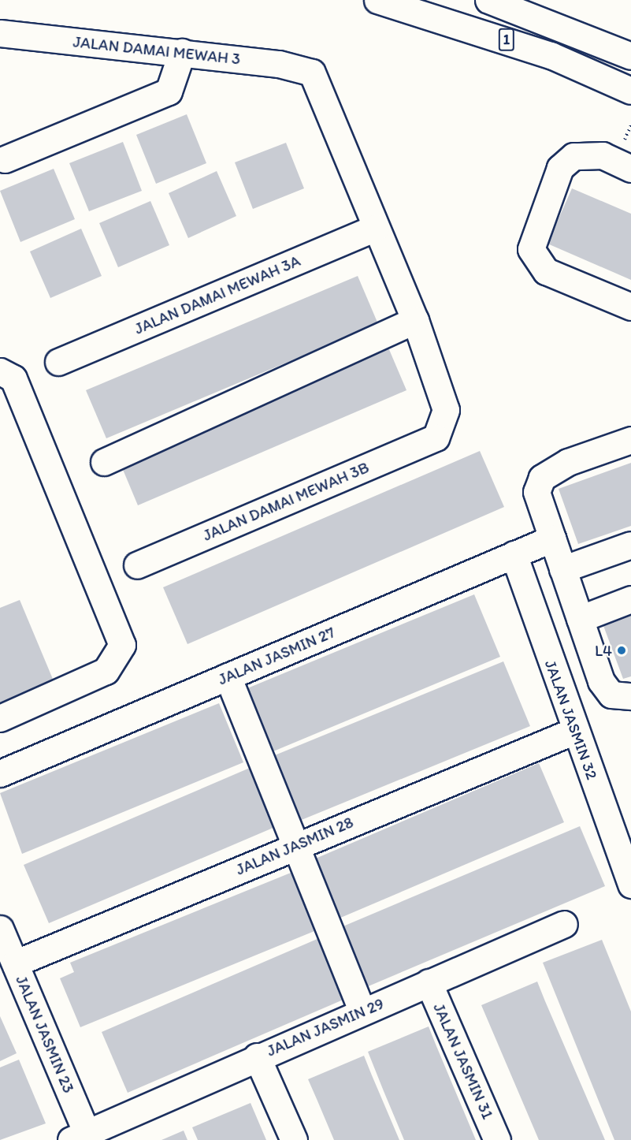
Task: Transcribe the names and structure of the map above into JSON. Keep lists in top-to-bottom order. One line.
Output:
{"streets":{"street":["1","JALAN DAMAI MEWAH 3","JALAN DAMAI MEWAH 3A","JALAN DAMAI MEWAH 3B","JALAN JASMIN 27","JALAN JASMIN 32","JALAN JASMIN 28","JALAN JASMIN 29","JALAN JASMIN 23","JALAN JASMIN 31"]},"crossings":[["JALAN DAMAI MEWAH 3","JALAN DAMAI MEWAH 3A"],["JALAN JASMIN 27","JALAN JASMIN 32"],["JALAN JASMIN 32","JALAN JASMIN 28"],["JALAN JASMIN 28","JALAN JASMIN 23"],["JALAN JASMIN 29","JALAN JASMIN 23"],["JALAN JASMIN 29","JALAN JASMIN 31"]],"places":["L4"]}
